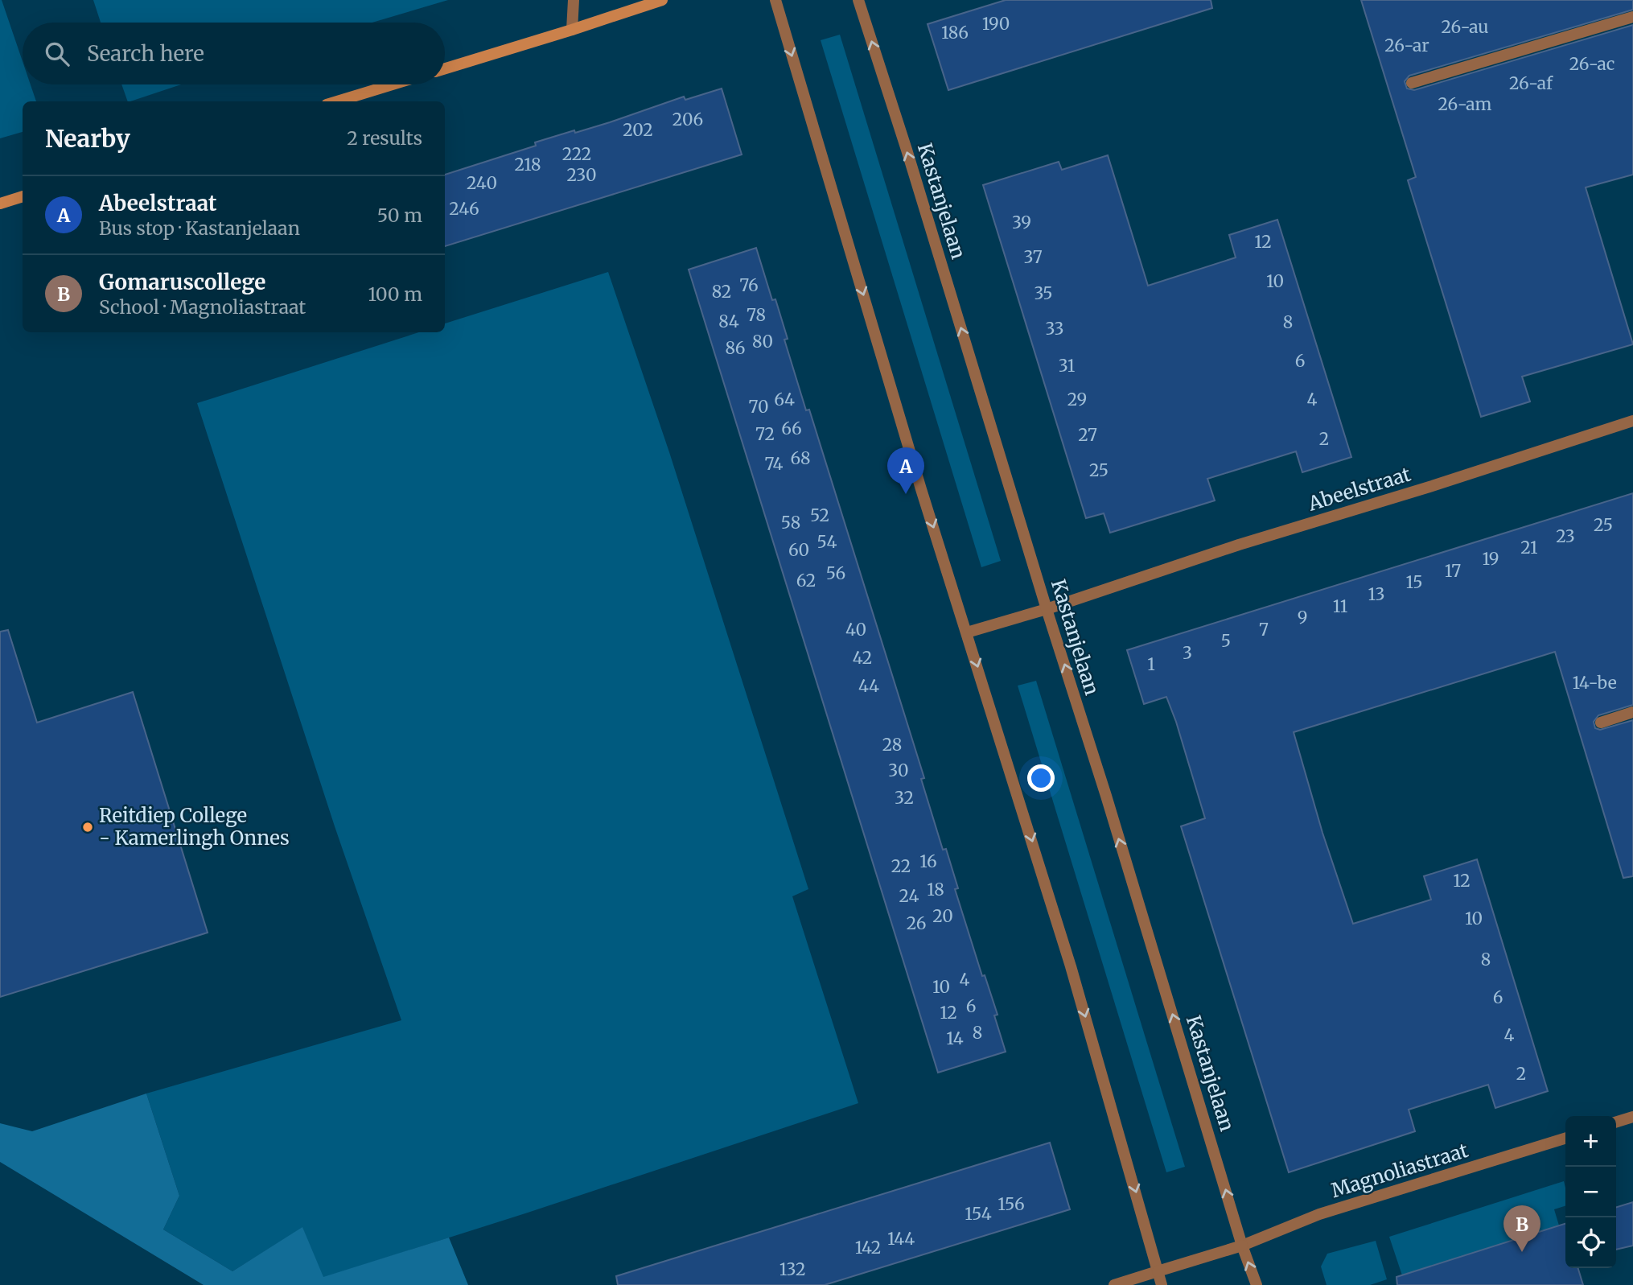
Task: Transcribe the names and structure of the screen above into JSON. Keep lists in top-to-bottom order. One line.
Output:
{"streets":{"street":["Kastanjelaan","Abeelstraat","Magnoliastraat"]},"crossings":[["Kastanjelaan","Abeelstraat"],["Kastanjelaan","Magnoliastraat"]],"places":["Reitdiep College - Kamerlingh Onnes"],"house_numbers":["190","26-au","186","26-ar","26-ac","26-af","26-am","206","202","222","218","230","240","246","39","12","37","10","76","82","35","78","84","8","33","80","86","6","31","64","29","4","70","66","72","27","2","68","74","25","52","58","25","23","54","21","60","19","17","56","62","15","13","11","9","40","7","5","3","42","1","14-be","44","28","30","32","16","22","12","18","24","20","10","26","8","4","10","6","6","12","8","4","14","2","156","154","144","142","132"],"page":{"search":"Search here","heading":["Nearby","2 results"],"list":[{"mark":"A","name":"Abeelstraat","note":"Bus stop · Kastanjelaan","value":"50 m"},{"mark":"B","name":"Gomaruscollege","note":"School · Magnoliastraat","value":"100 m"}],"pins":["A","B"],"map_buttons":["+","−"]}}
